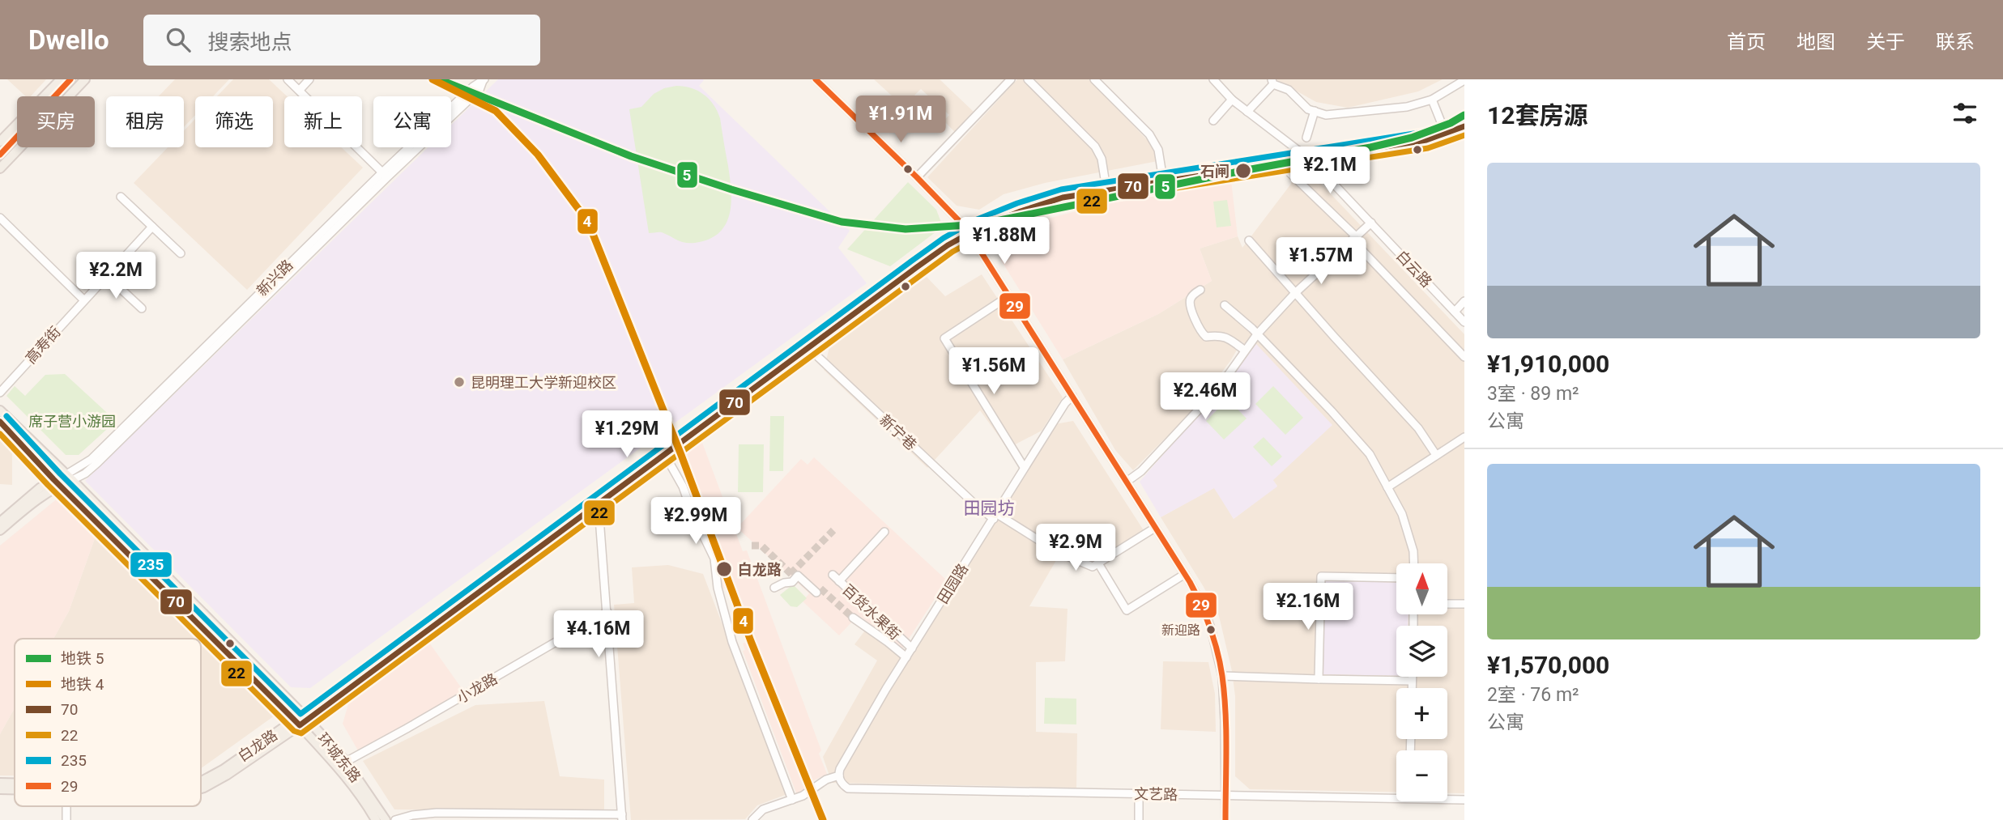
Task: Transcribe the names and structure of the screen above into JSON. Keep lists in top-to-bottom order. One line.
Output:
{"streets":{"main road":["白龙路","环城东路"],"street":["白云路","新兴路","高寿街","新宁巷","田园路","百货水果街","小龙路","文艺路"]},"crossings":[["白云路","白龙路"],["新兴路","环城东路"],["新宁巷","田园路"],["新宁巷","白龙路"],["田园路","百货水果街"],["田园路","文艺路"],["小龙路","环城东路"],["白龙路","环城东路"]],"districts":["田园坊"],"parks":["席子营小游园"],"places":["石闸","昆明理工大学新迎校区","白龙路","新迎路"],"lines":["metro line 5","metro line 4","transit line 29","transit line 235","transit line 70","transit line 22"],"legend":["地铁 5","地铁 4","70","22","235","29"],"north":"top","page":{"header":"Dwello","search":"搜索地点","nav":["首页","地图","关于","联系"],"heading":"12套房源","price":["¥1.91M","¥2.1M","¥1.88M","¥1.57M","¥2.2M","¥1.56M","¥2.46M","¥1.29M","¥2.99M","¥2.9M","¥2.16M","¥4.16M"],"chip":["买房","租房","筛选","新上","公寓"],"list":[{"name":"¥1,910,000","note":"3室 · 89 m² · 公寓"},{"name":"¥1,570,000","note":"2室 · 76 m² · 公寓"}],"map_buttons":["+","−"]}}
